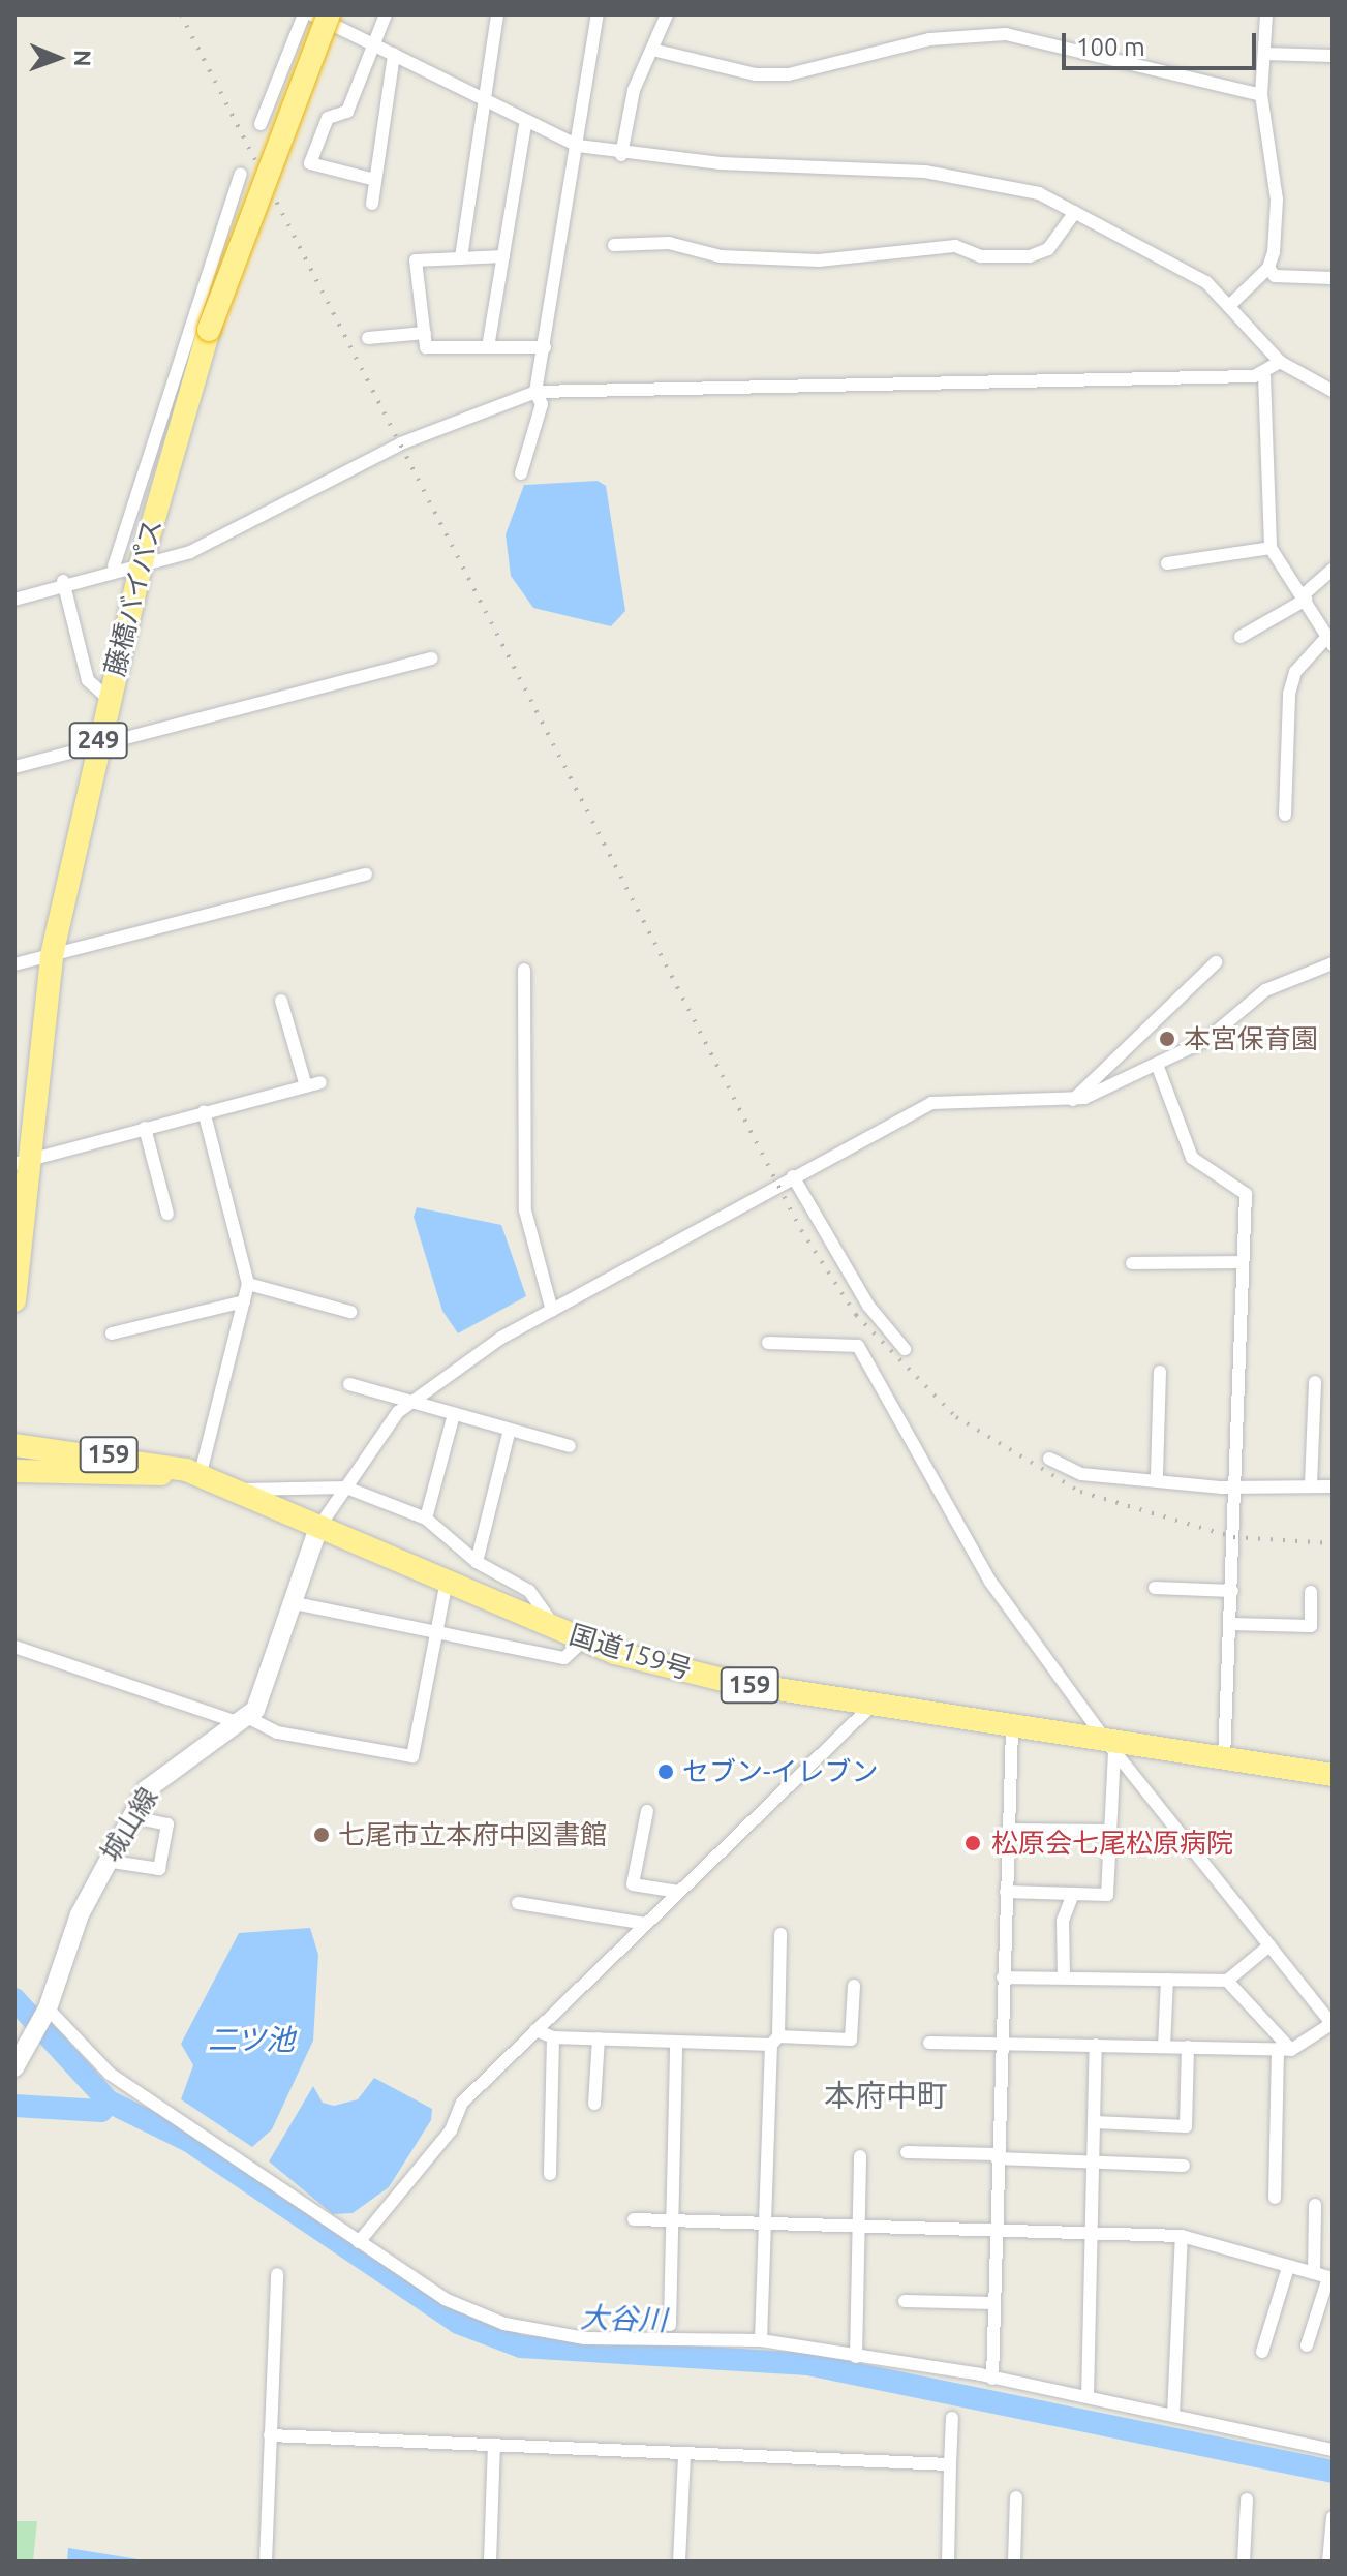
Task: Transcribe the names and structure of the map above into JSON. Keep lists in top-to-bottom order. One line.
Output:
{"streets":{"highway":["藤橋バイパス","249","159","国道159号"],"main road":["城山線"]},"crossings":[["国道159号","城山線"]],"districts":["本府中町"],"water":["二ツ池","大谷川"],"places":["本宮保育園","セブン-イレブン","七尾市立本府中図書館","松原会七尾松原病院"],"scale_bar":"100 m","north":"right"}
